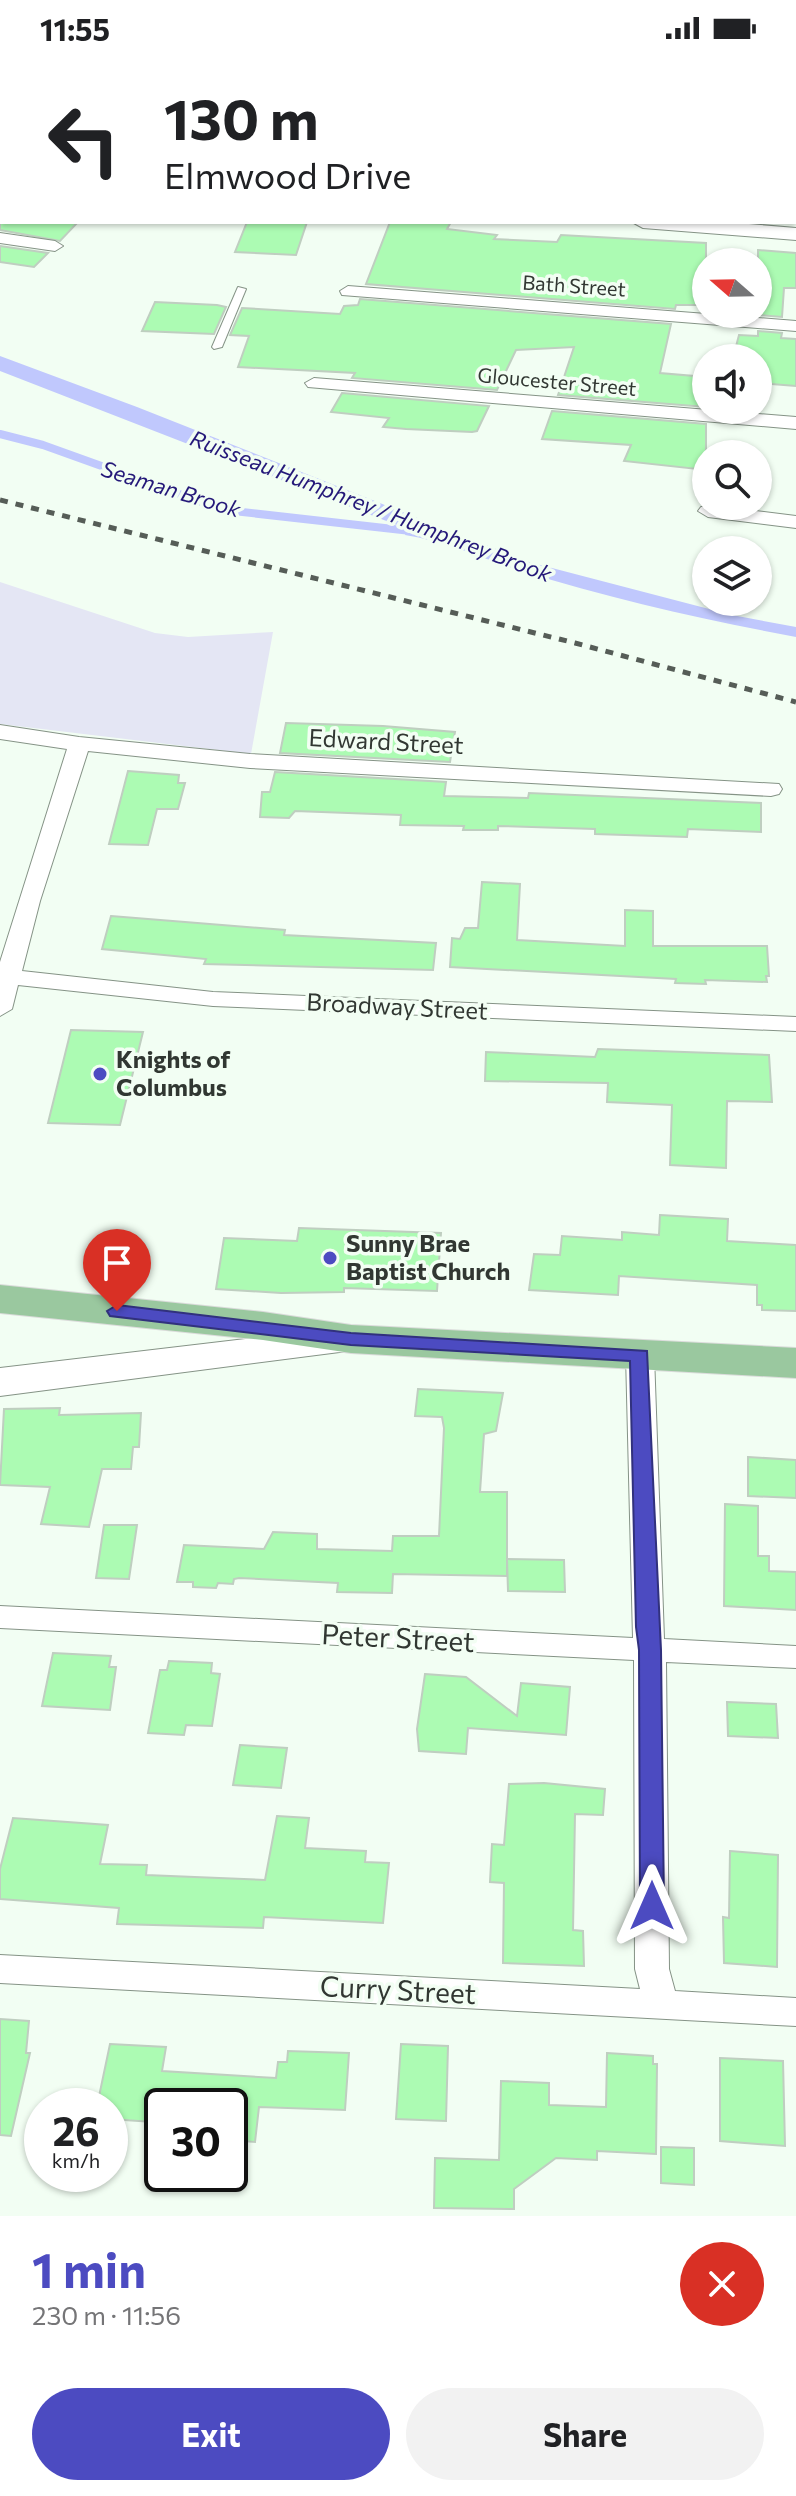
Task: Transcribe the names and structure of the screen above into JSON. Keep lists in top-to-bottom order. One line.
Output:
{"streets":{"street":["Bath Street","Gloucester Street","Edward Street","Broadway Street","Peter Street","Curry Street"]},"water":["Seaman Brook","Ruisseau Humphrey / Humphrey Brook"],"places":["Knights of Columbus","Sunny Brae Baptist Church"],"north":"left","page":{"status":"11:55","turn":["130 m","Elmwood Drive"],"speed":"26 km/h","limit":"30","heading":["1 min","230 m · 11:56"],"buttons":["Exit","Share"]}}
